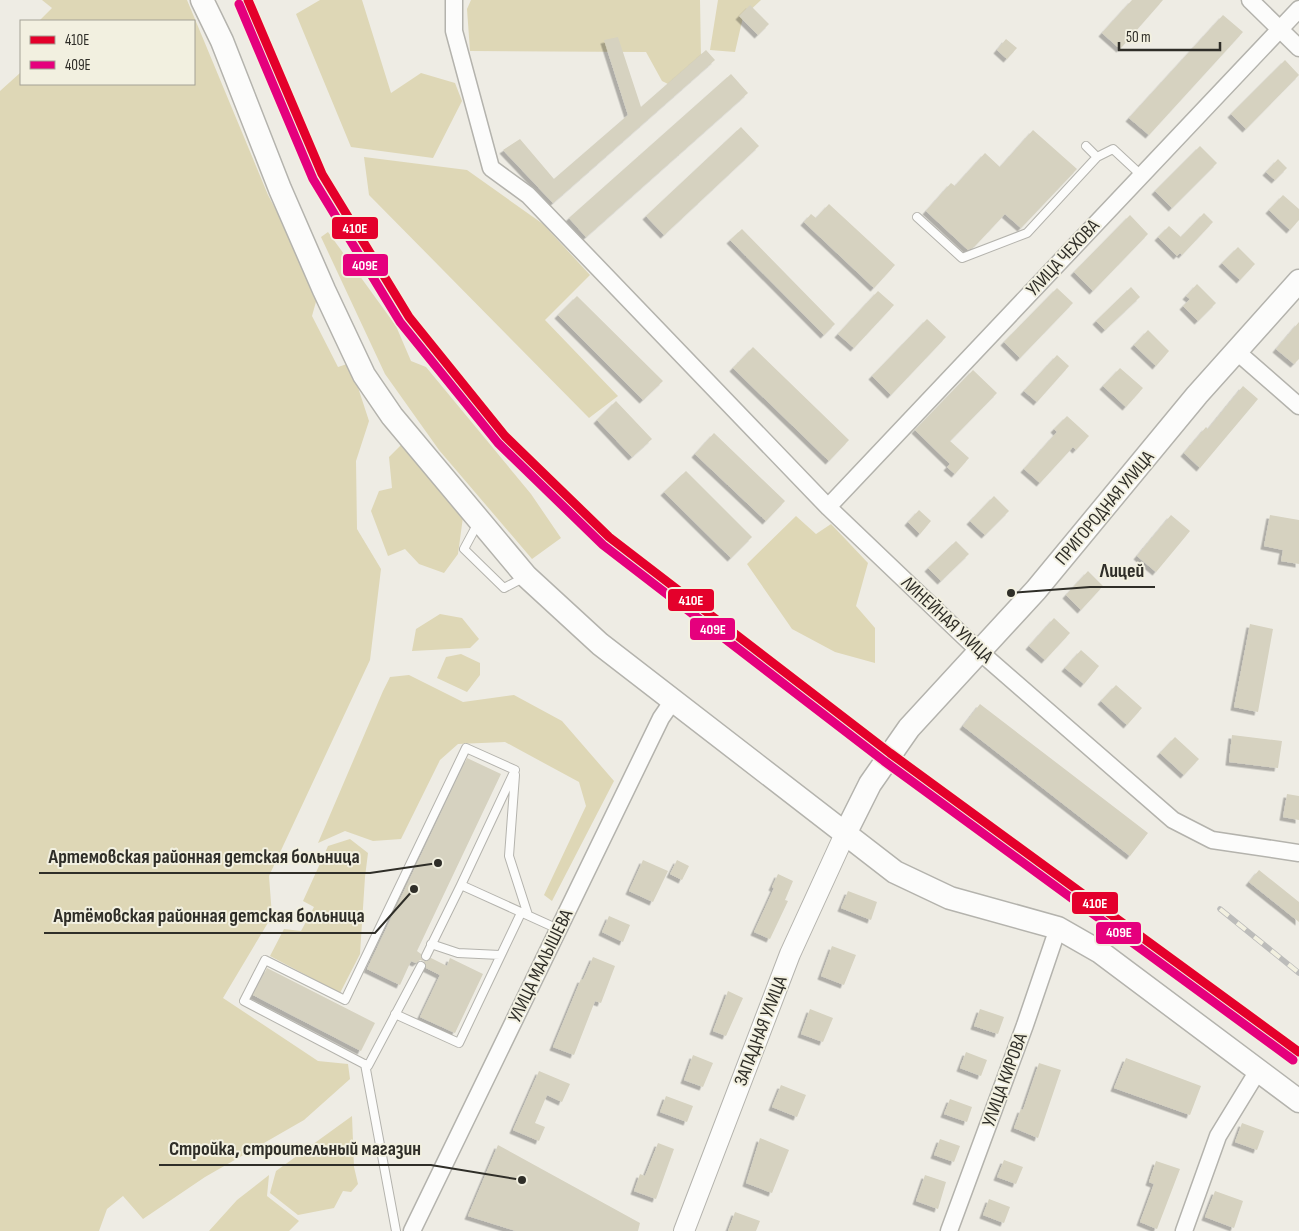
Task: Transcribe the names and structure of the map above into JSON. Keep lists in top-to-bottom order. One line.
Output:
{"streets":{"main road":["ПРИГОРОДНАЯ УЛИЦА"],"street":["УЛИЦА ЧЕХОВА","ЛИНЕЙНАЯ УЛИЦА","УЛИЦА МАЛЫШЕВА","ЗАПАДНАЯ УЛИЦА","УЛИЦА КИРОВА"]},"crossings":[["УЛИЦА ЧЕХОВА","ЛИНЕЙНАЯ УЛИЦА"],["ПРИГОРОДНАЯ УЛИЦА","ЛИНЕЙНАЯ УЛИЦА"],["ПРИГОРОДНАЯ УЛИЦА","ЗАПАДНАЯ УЛИЦА"]],"places":["Лицей","Артемовская районная детская больница","Артёмовская районная детская больница","Стройка, строительный магазин"],"lines":["transit line 410E","transit line 409E"],"legend":["410E","409E"],"scale_bar":"50 m"}
